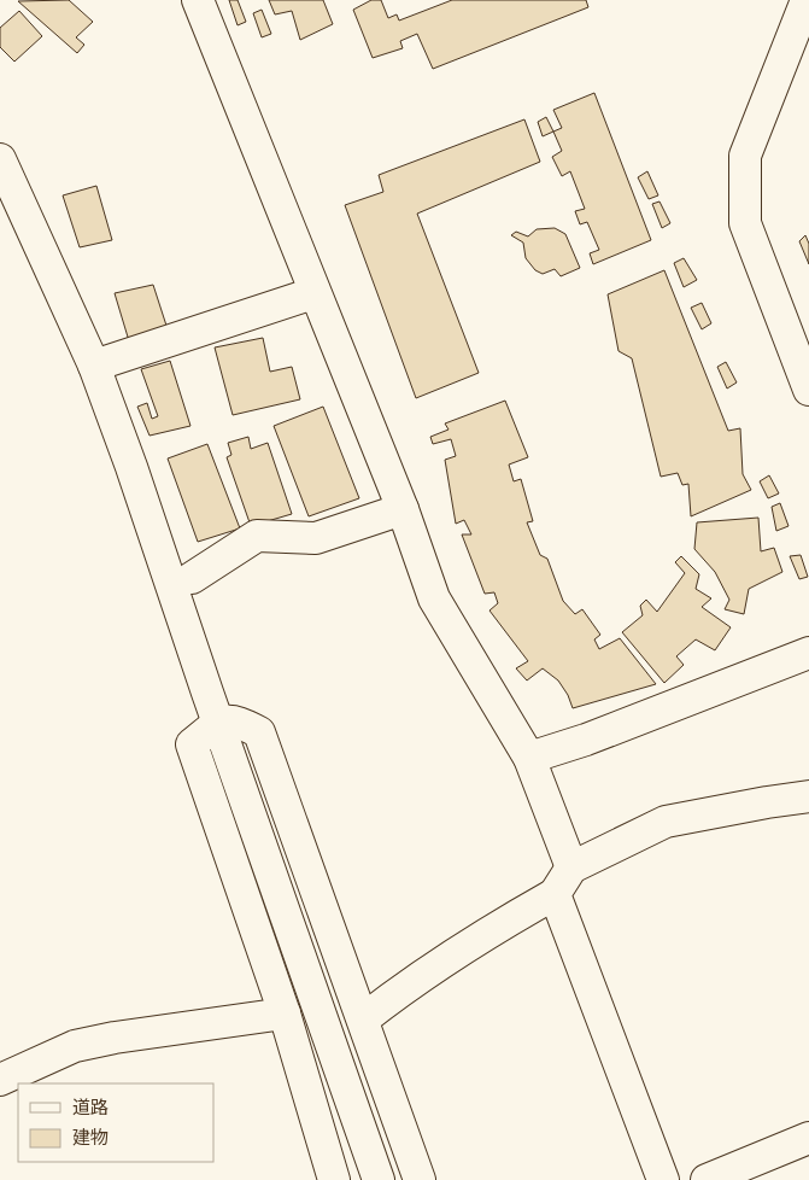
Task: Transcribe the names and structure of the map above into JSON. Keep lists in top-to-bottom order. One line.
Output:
{"legend":["道路","建物"]}
